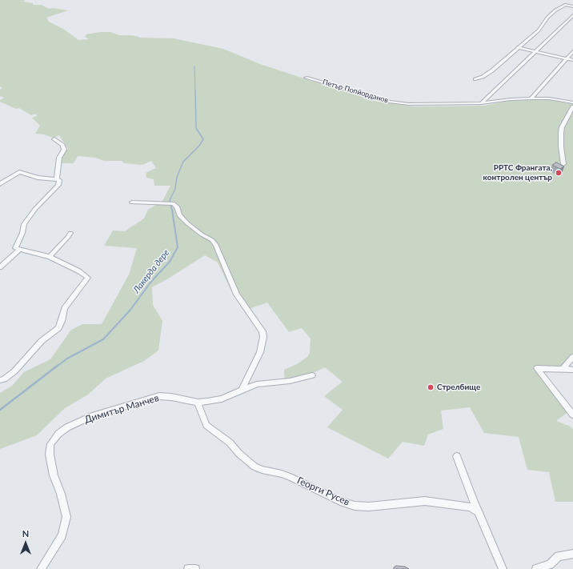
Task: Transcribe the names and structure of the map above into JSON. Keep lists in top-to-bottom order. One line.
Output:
{"streets":{"street":["Петър Попйорданов","Димитър Манчев","Георги Русев"]},"crossings":[["Димитър Манчев","Георги Русев"]],"water":["Лакерда дере"],"places":["РРТС Франгата, контролен център","Стрелбище"],"north":"top"}
